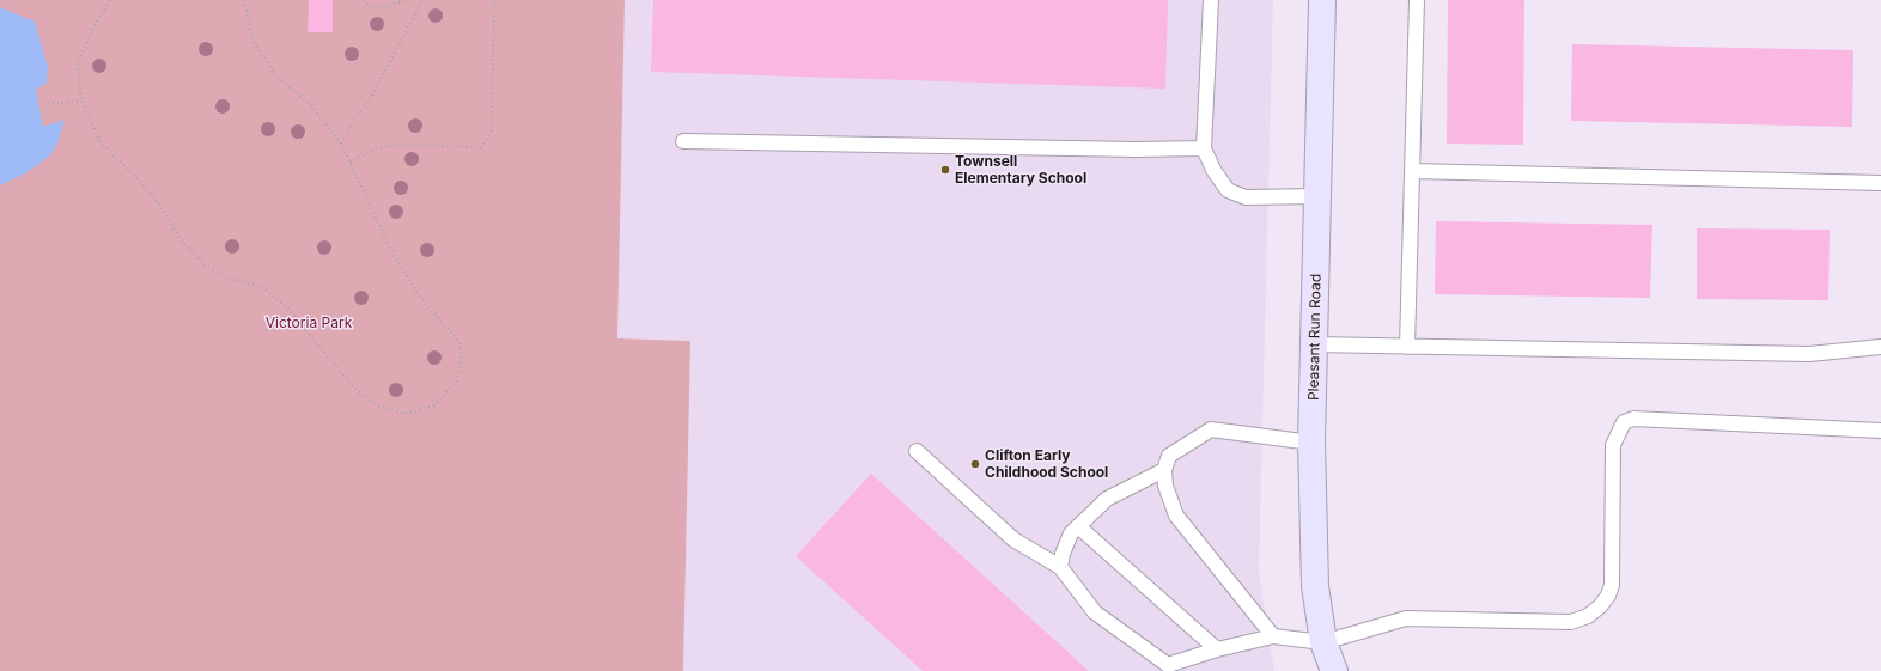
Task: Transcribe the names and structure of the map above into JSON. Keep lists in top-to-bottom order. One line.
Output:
{"streets":{"street":["Pleasant Run Road"]},"parks":["Victoria Park"],"places":["Townsell Elementary School","Clifton Early Childhood School"]}
